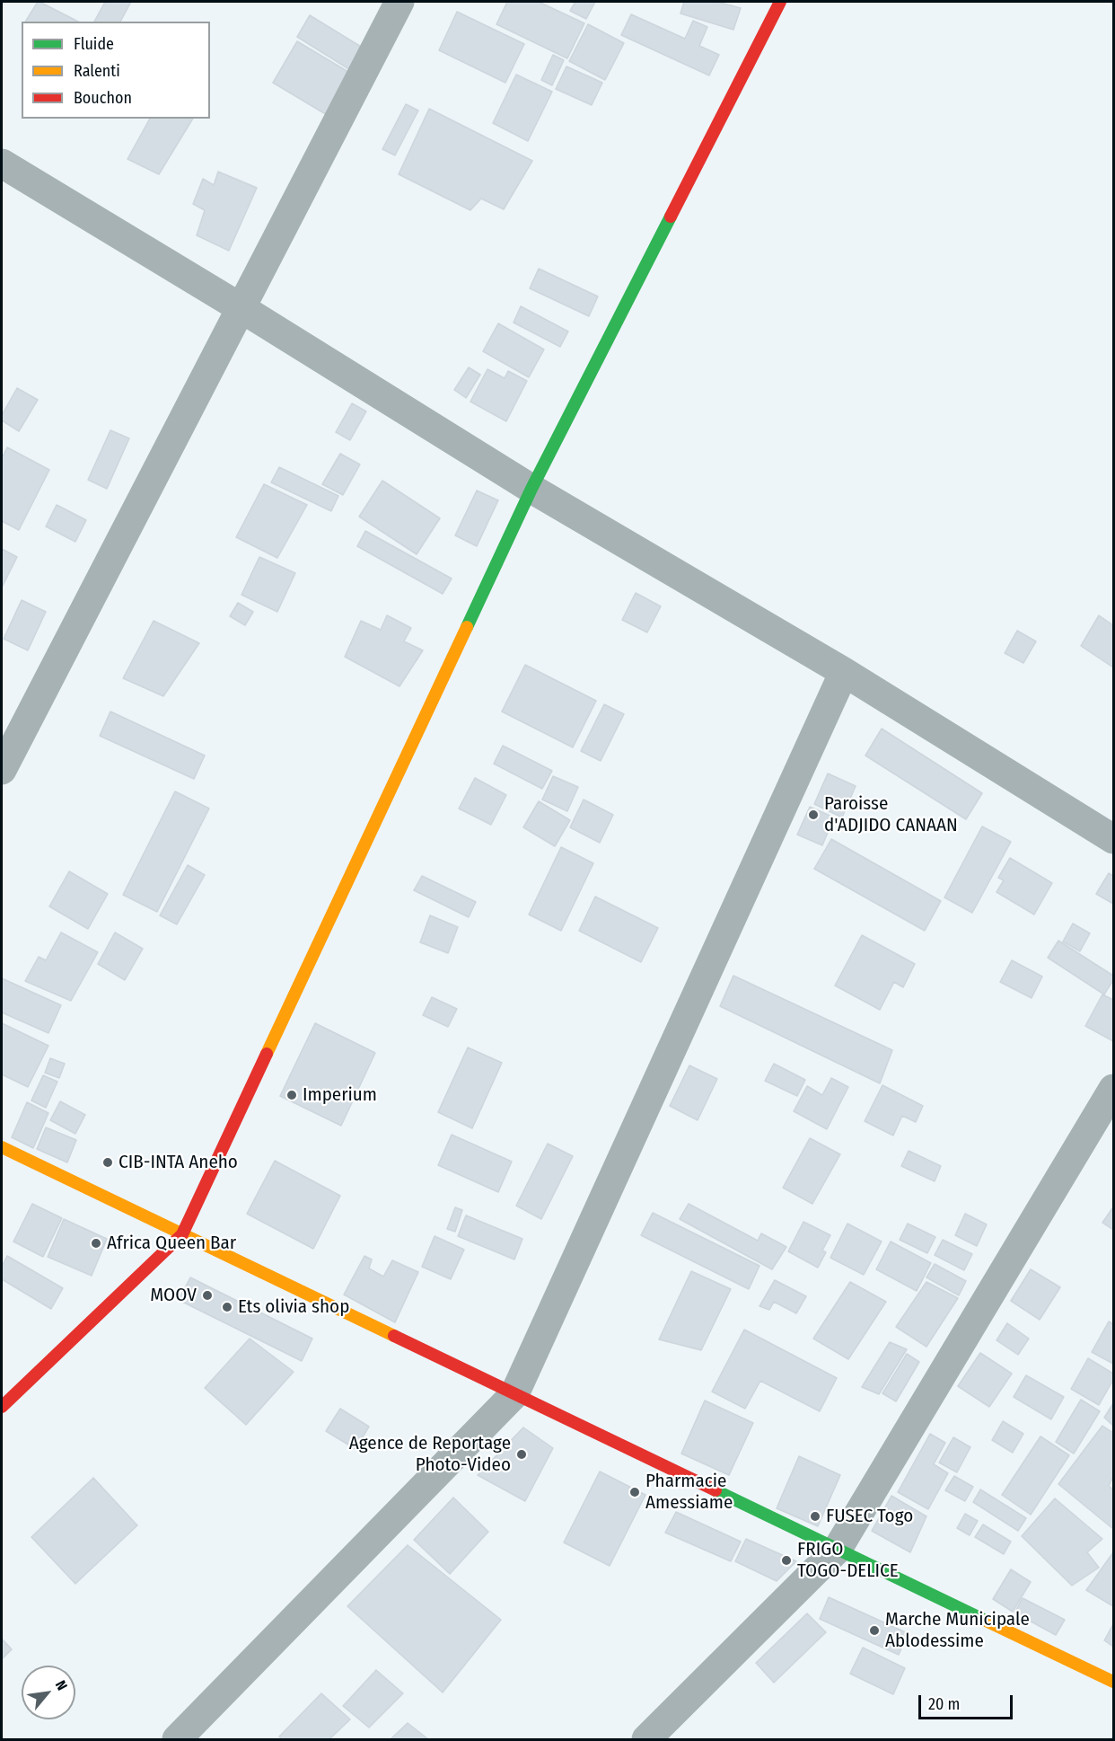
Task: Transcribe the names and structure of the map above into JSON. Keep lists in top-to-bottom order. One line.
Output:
{"places":["Paroisse d'ADJIDO CANAAN","Imperium","CIB-INTA Aneho","Africa Queen Bar","MOOV","Ets olivia shop","Agence de Reportage Photo-Video","Pharmacie Amessiame","FUSEC Togo","FRIGO TOGO-DELICE","Marche Municipale Ablodessime"],"legend":["Fluide","Ralenti","Bouchon"],"scale_bar":"20 m","north":"top right"}
